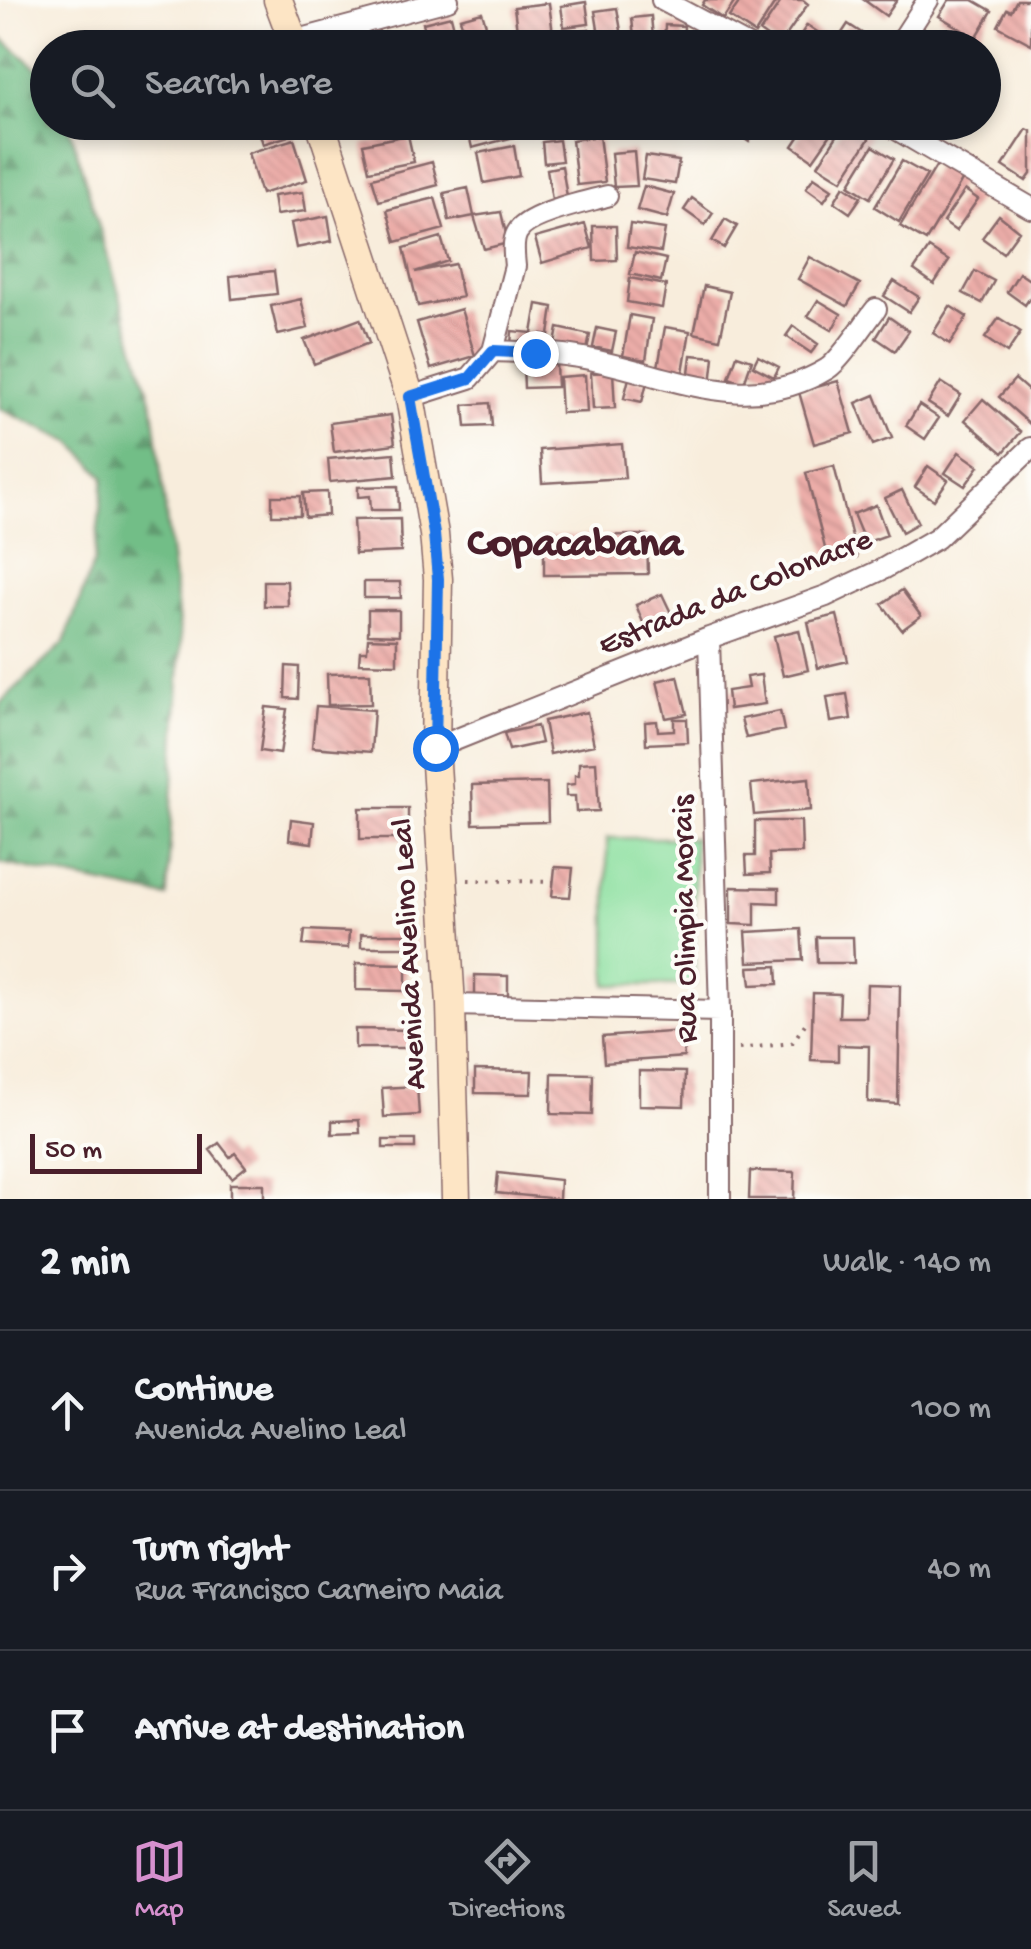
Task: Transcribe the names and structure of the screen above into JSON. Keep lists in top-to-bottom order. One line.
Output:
{"streets":{"main road":["Avenida Avelino Leal"],"street":["Estrada da Colonacre","Rua Olimpia Morais"]},"crossings":[["Estrada da Colonacre","Rua Olimpia Morais"],["Estrada da Colonacre","Avenida Avelino Leal"]],"districts":["Copacabana"],"scale_bar":"50 m","page":{"search":"Search here","scale":"50 m","heading":["2 min","Walk · 140 m"],"list":[["Continue","Avenida Avelino Leal","100 m"],["Turn right","Rua Francisco Carneiro Maia","40 m"],"Arrive at destination"],"nav":["Map","Directions","Saved"]}}
